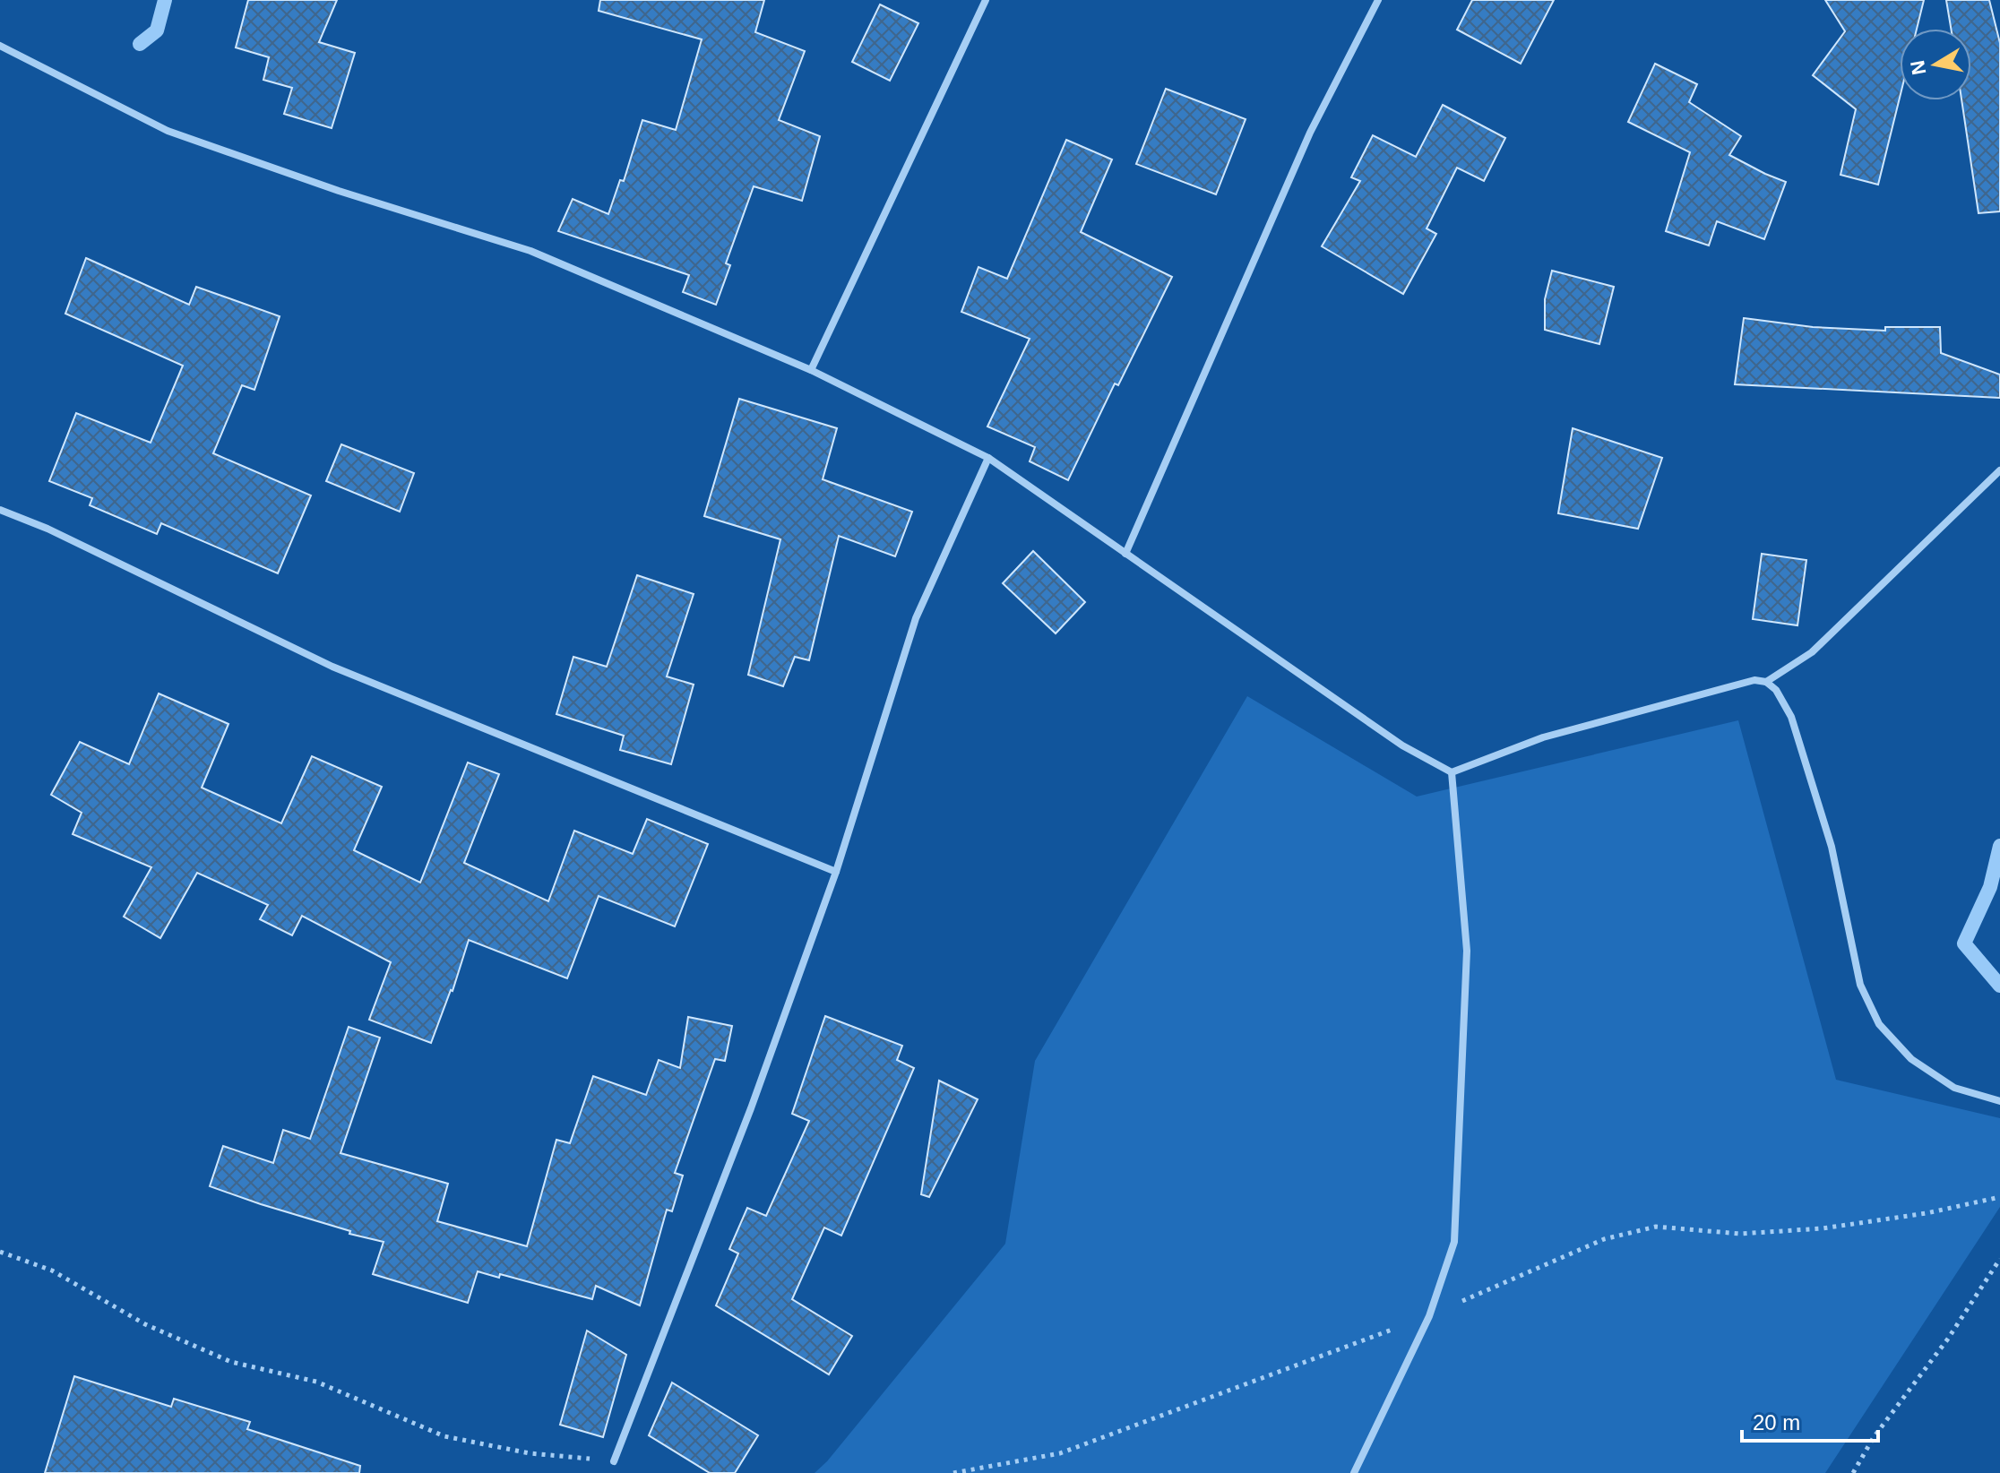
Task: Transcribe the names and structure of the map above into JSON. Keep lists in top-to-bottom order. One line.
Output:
{"scale_bar":"20 m","north":"left"}
